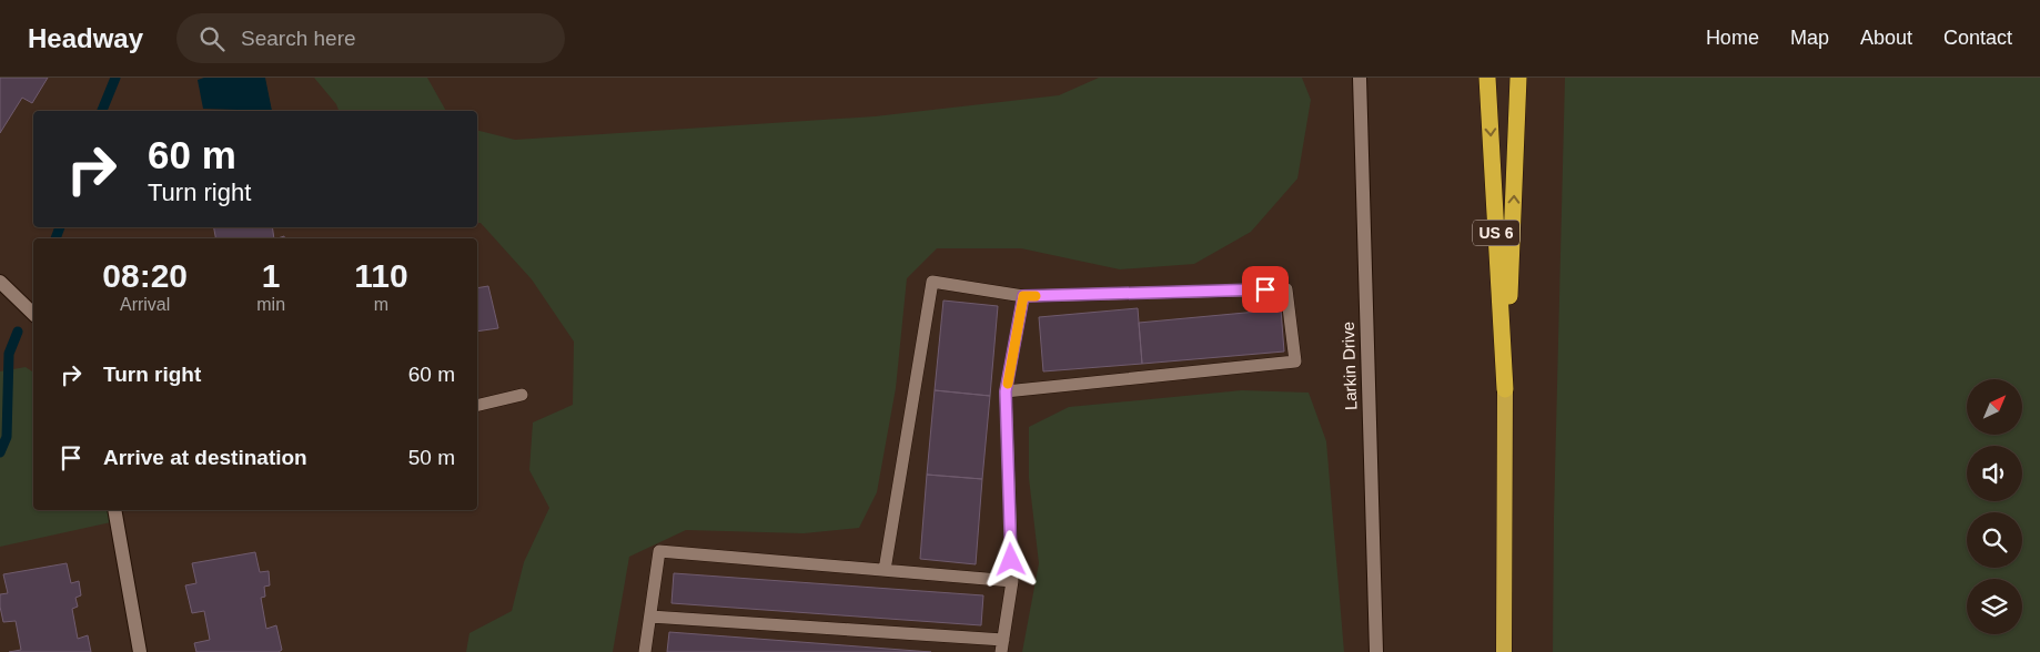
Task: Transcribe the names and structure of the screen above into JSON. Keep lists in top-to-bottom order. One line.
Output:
{"streets":{"highway":["US 6"],"street":["Larkin Drive"]},"north":"top right","page":{"header":"Headway","search":"Search here","nav":["Home","Map","About","Contact"],"turn":["60 m","Turn right"],"eta":["08:20","Arrival","1","min","110","m"],"list":[{"name":"Turn right","value":"60 m"},{"name":"Arrive at destination","value":"50 m"}]}}
